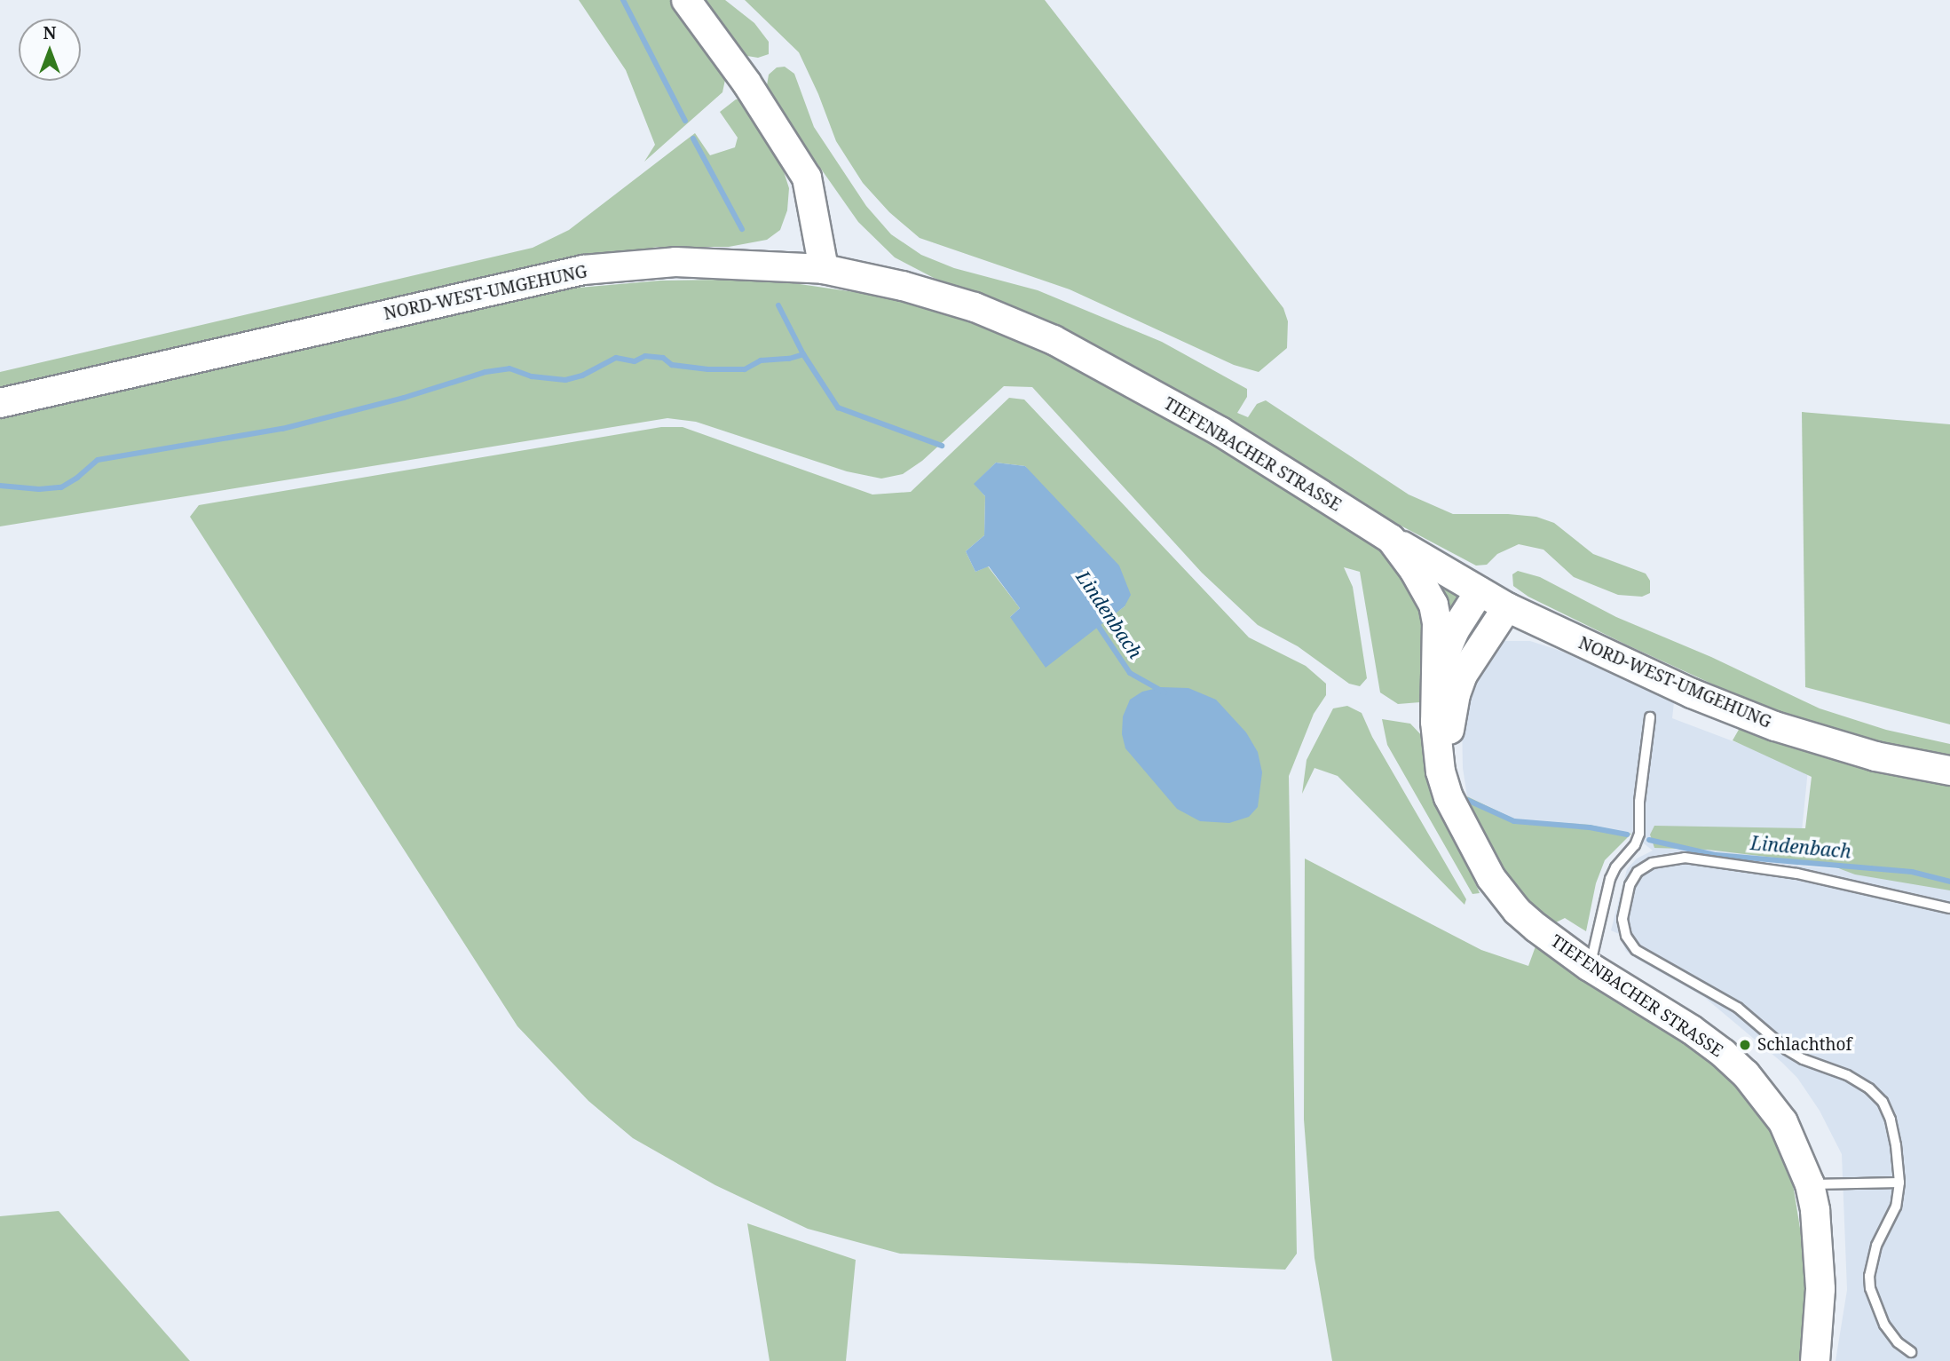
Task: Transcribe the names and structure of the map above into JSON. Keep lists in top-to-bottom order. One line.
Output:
{"streets":{"main road":["NORD-WEST-UMGEHUNG","TIEFENBACHER STRASSE"]},"crossings":[["NORD-WEST-UMGEHUNG","TIEFENBACHER STRASSE"]],"water":["Lindenbach"],"places":["Schlachthof"],"north":"top"}
